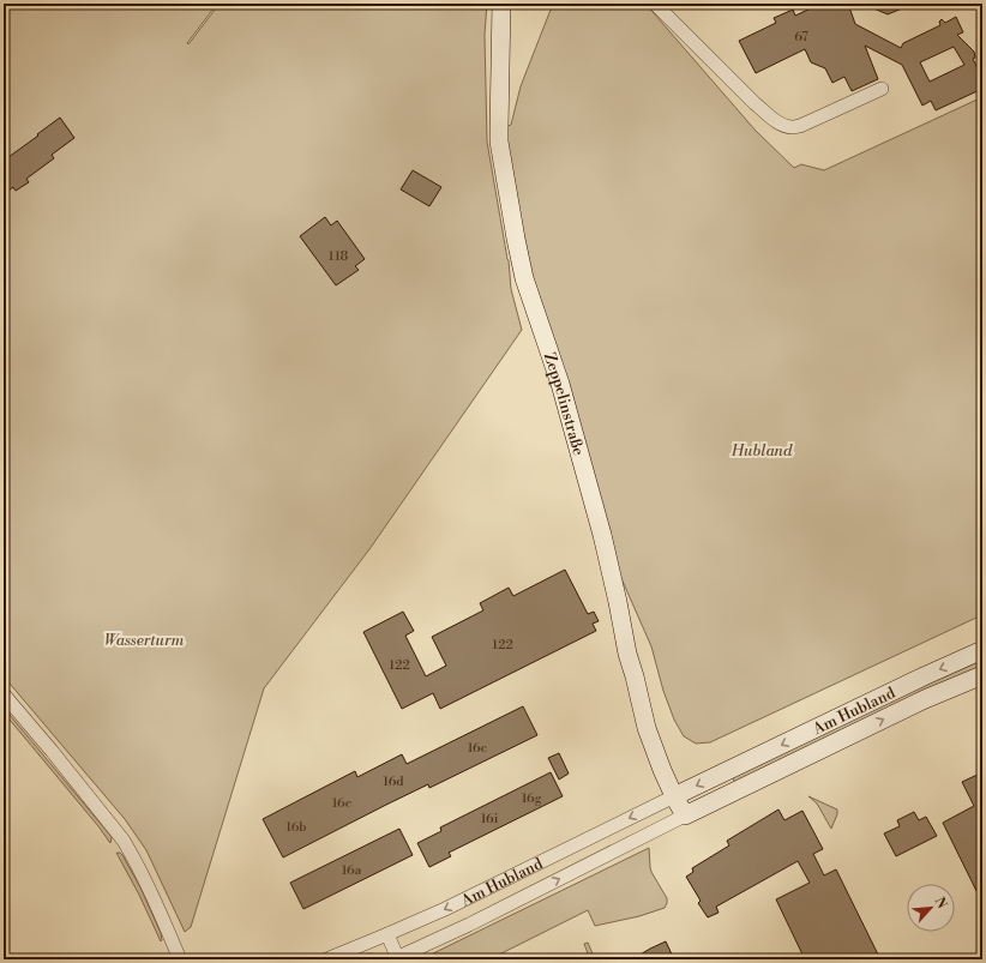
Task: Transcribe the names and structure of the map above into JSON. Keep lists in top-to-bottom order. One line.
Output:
{"streets":{"street":["Zeppelinstraße","Am Hubland"]},"crossings":[["Zeppelinstraße","Am Hubland"]],"parks":["Hubland","Wasserturm"],"house_numbers":["67","118","122","122","16e","16d","16g","16c","16i","16b","16a"],"north":"top right"}
